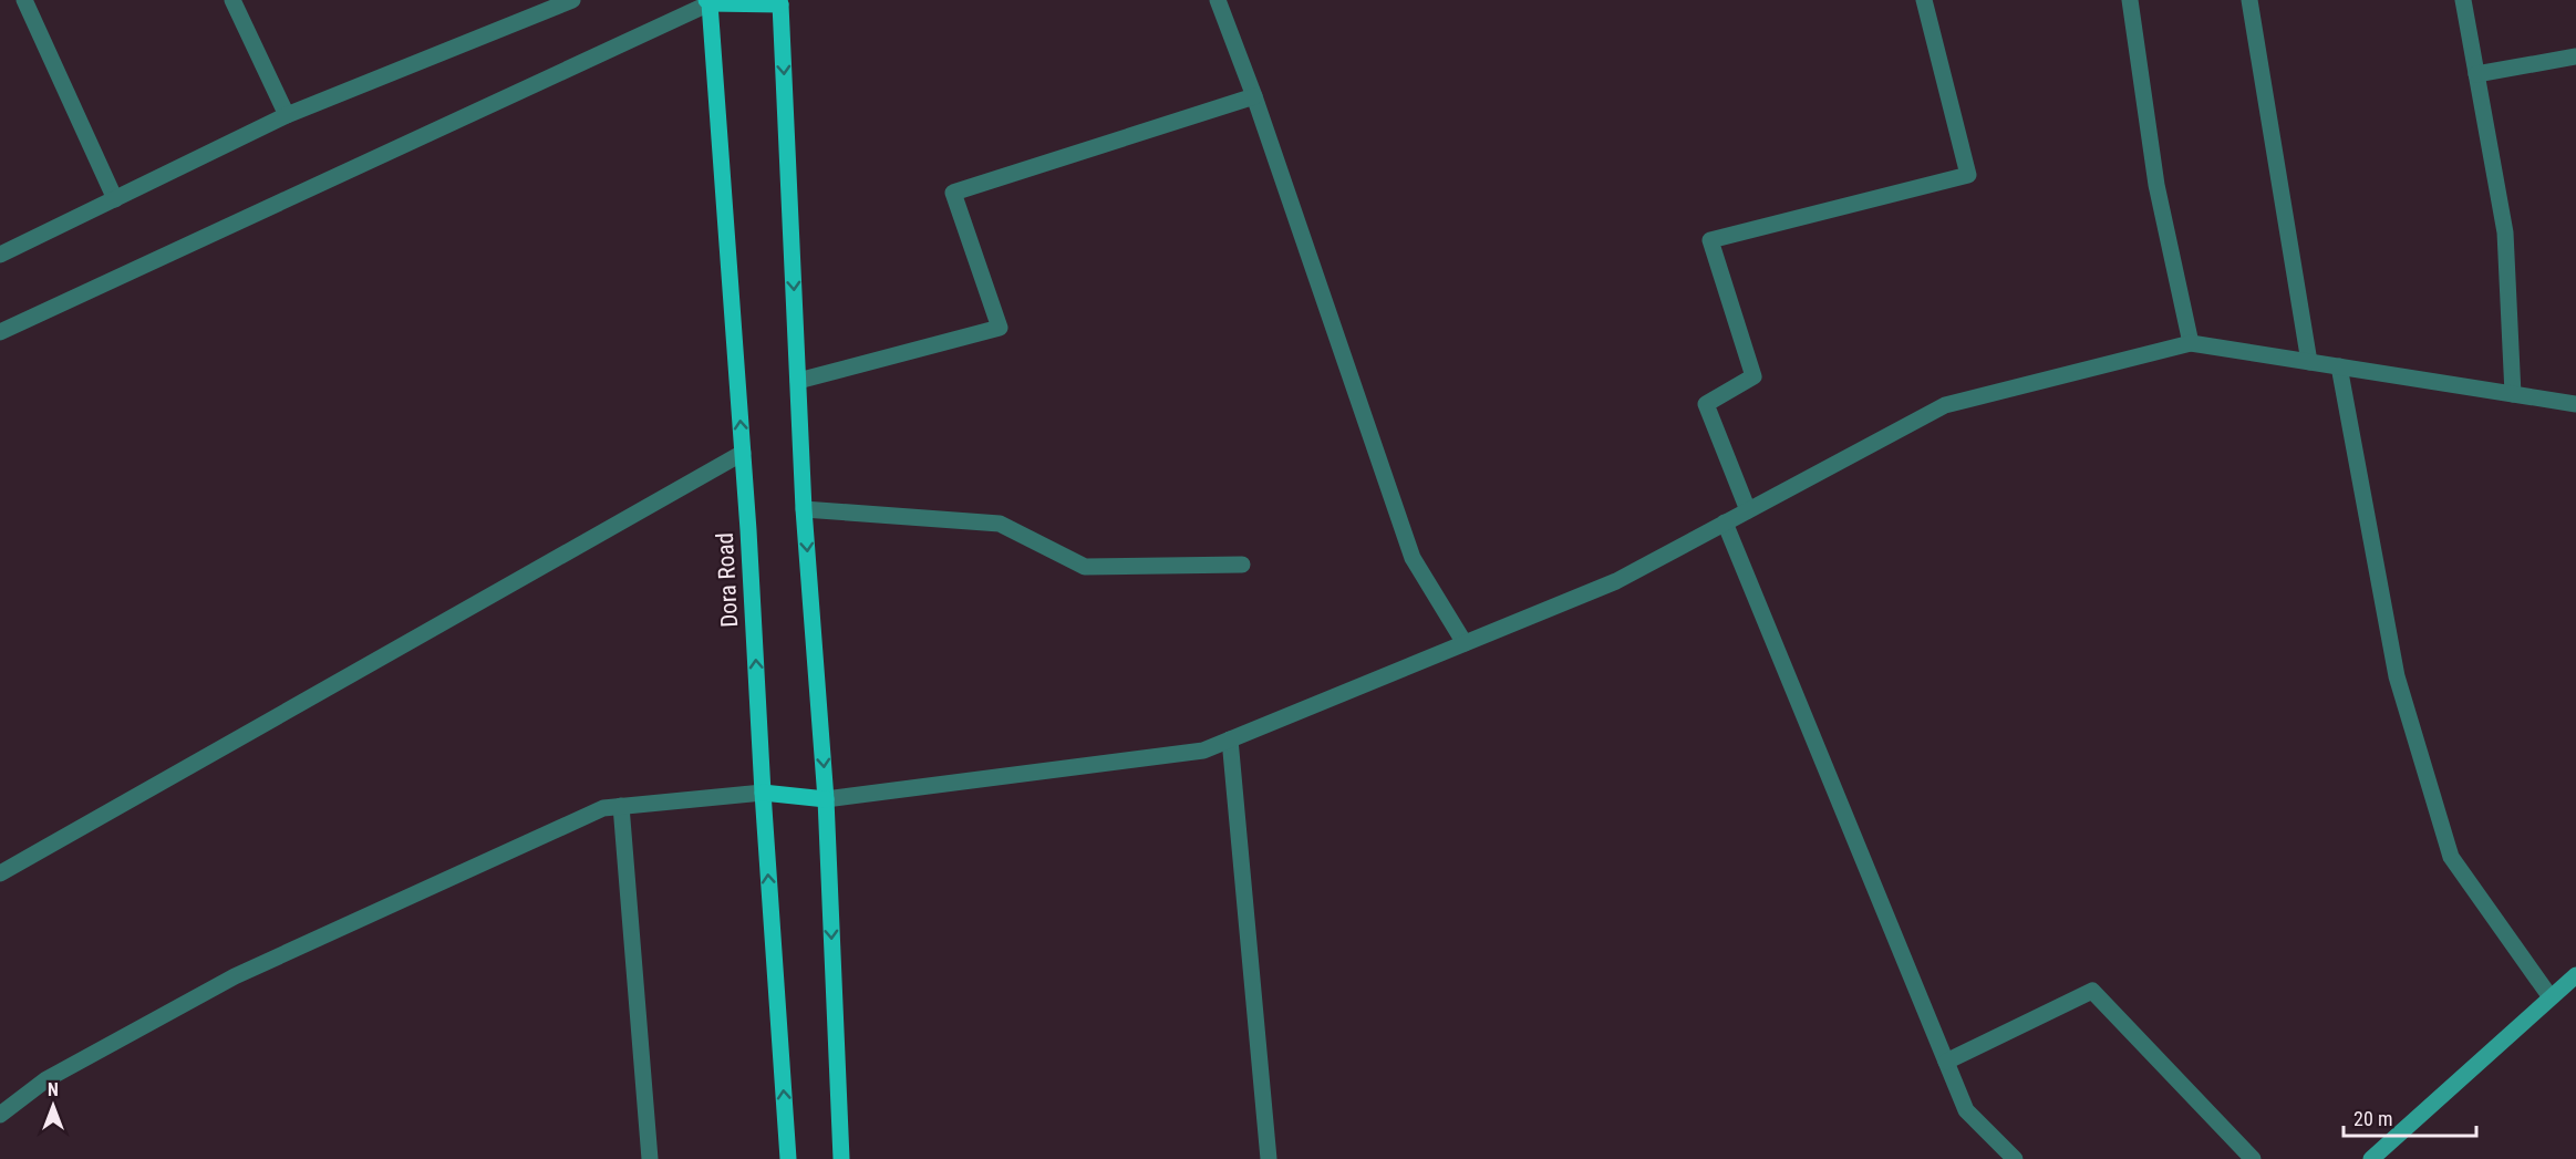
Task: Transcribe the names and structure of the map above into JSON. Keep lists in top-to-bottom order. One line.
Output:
{"streets":{"main road":["Dora Road"]},"scale_bar":"20 m","north":"top"}
